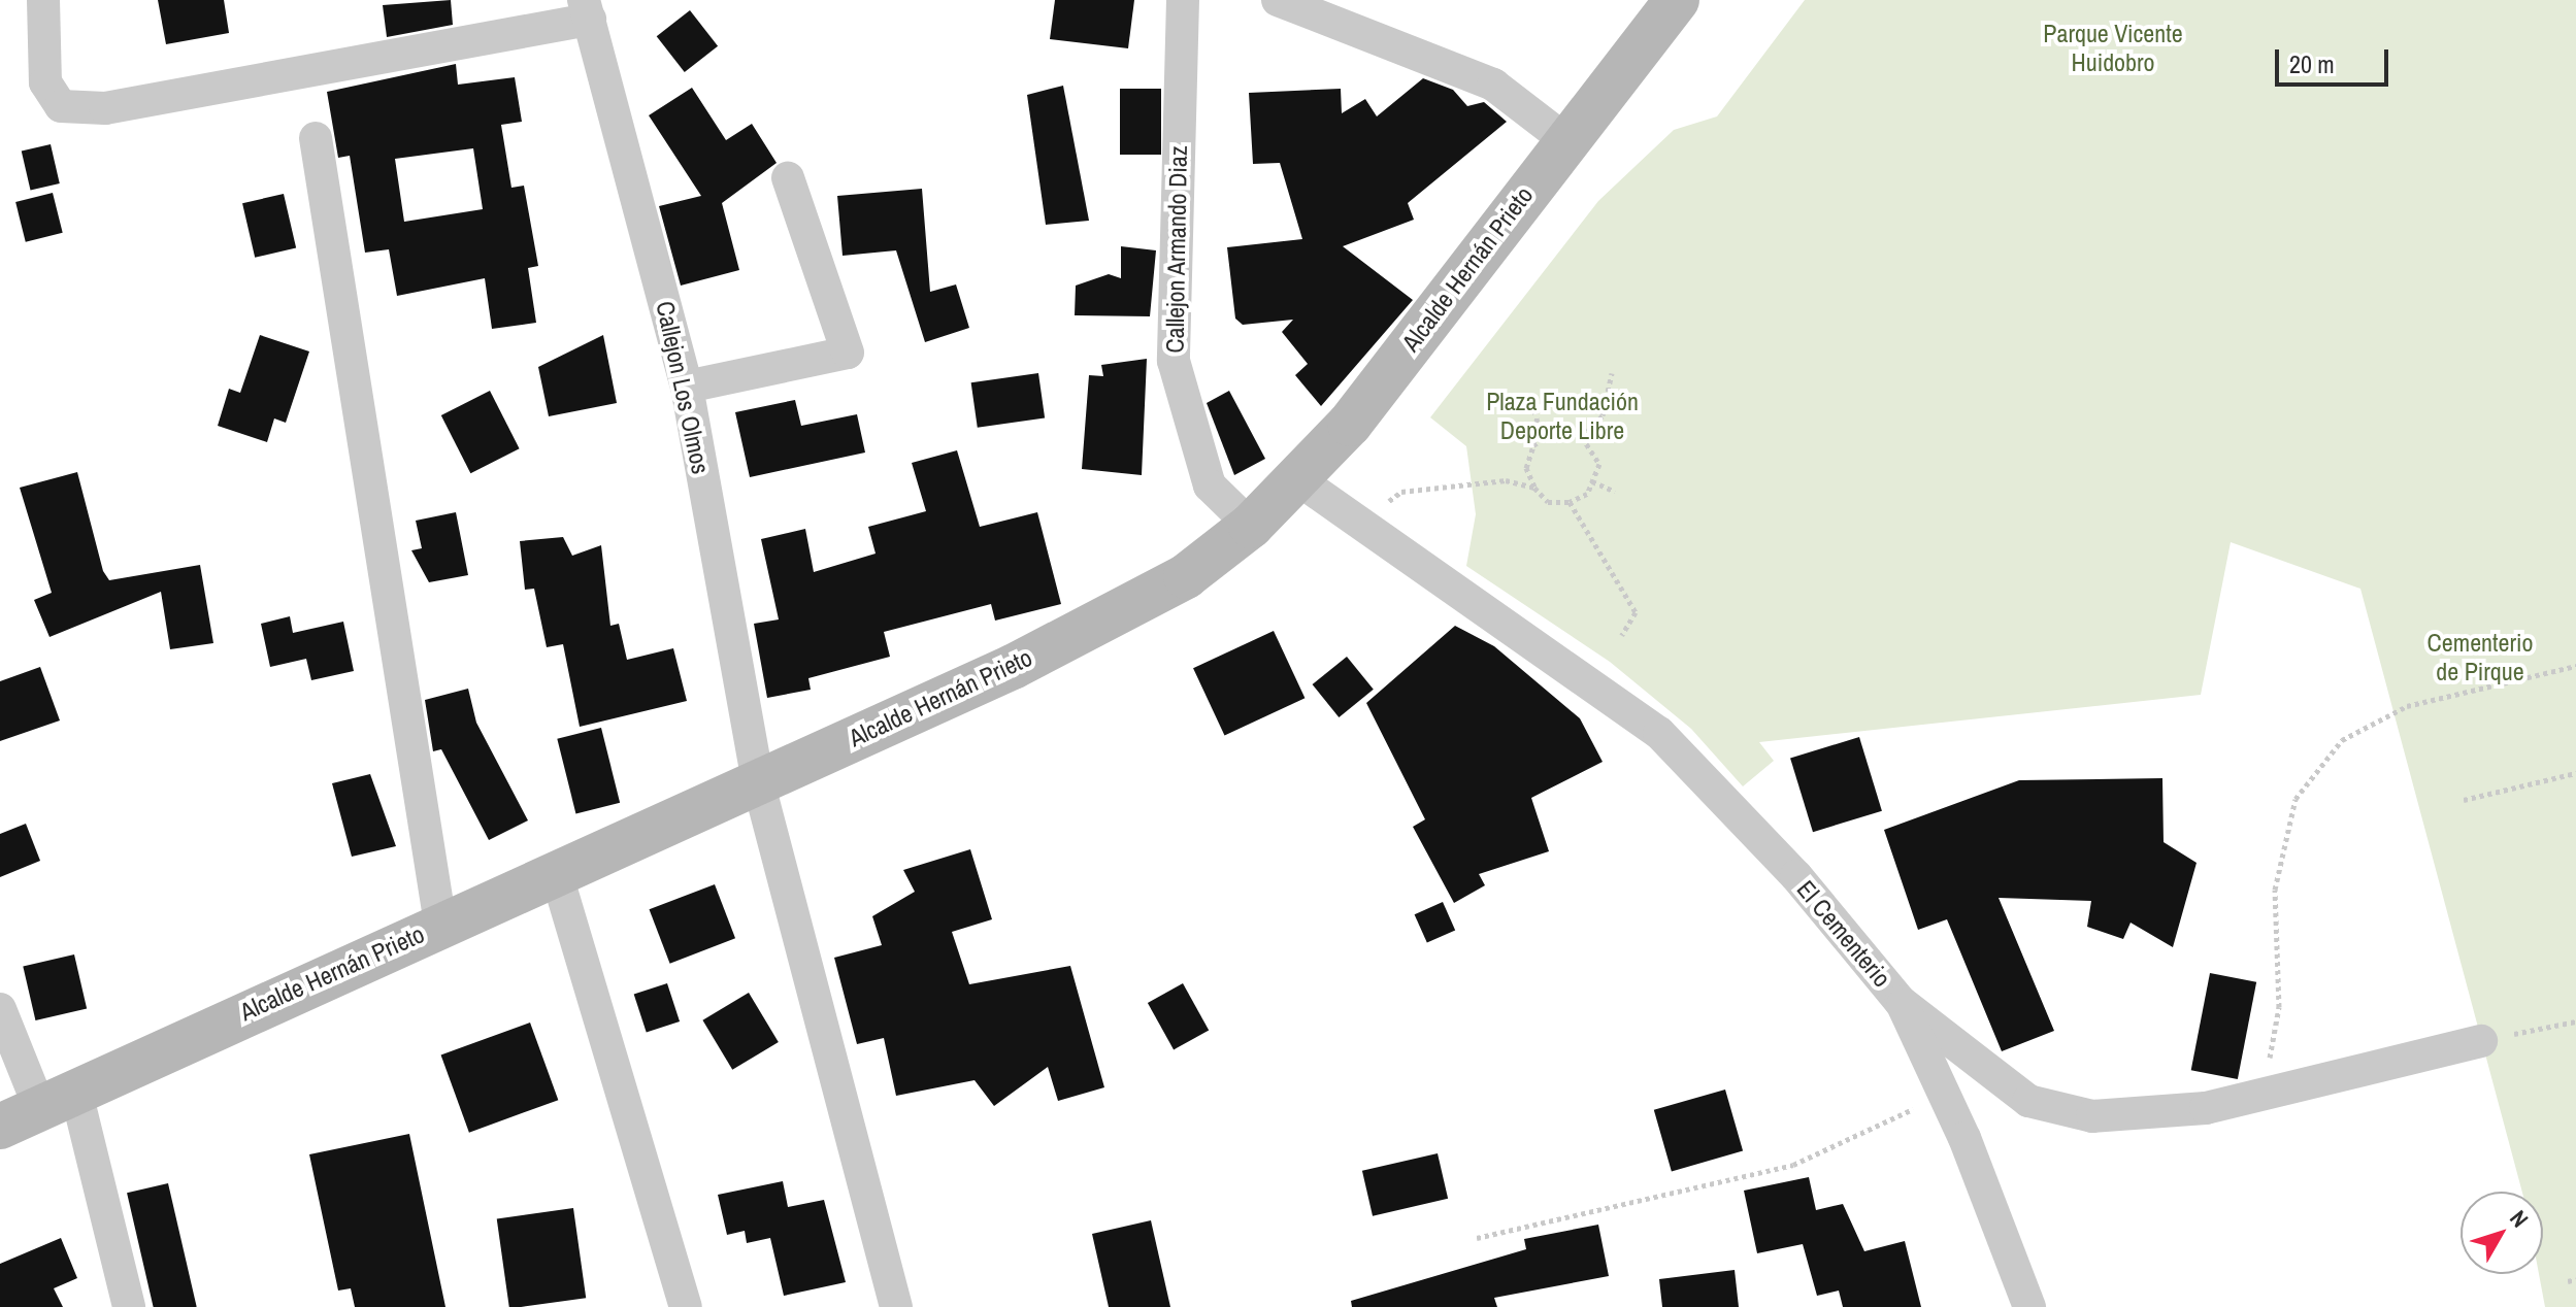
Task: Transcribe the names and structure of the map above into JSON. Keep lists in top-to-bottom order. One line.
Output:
{"streets":{"main road":["Alcalde Hernán Prieto"],"street":["Callejon Armando Diaz","Callejon Los Olmos","El Cementerio"]},"crossings":[["Callejon Armando Diaz","Alcalde Hernán Prieto"],["Alcalde Hernán Prieto","Callejon Los Olmos"],["Alcalde Hernán Prieto","El Cementerio"]],"parks":["Parque Vicente Huidobro","Plaza Fundación Deporte Libre","Cementerio de Pirque"],"scale_bar":"20 m","north":"top right"}
